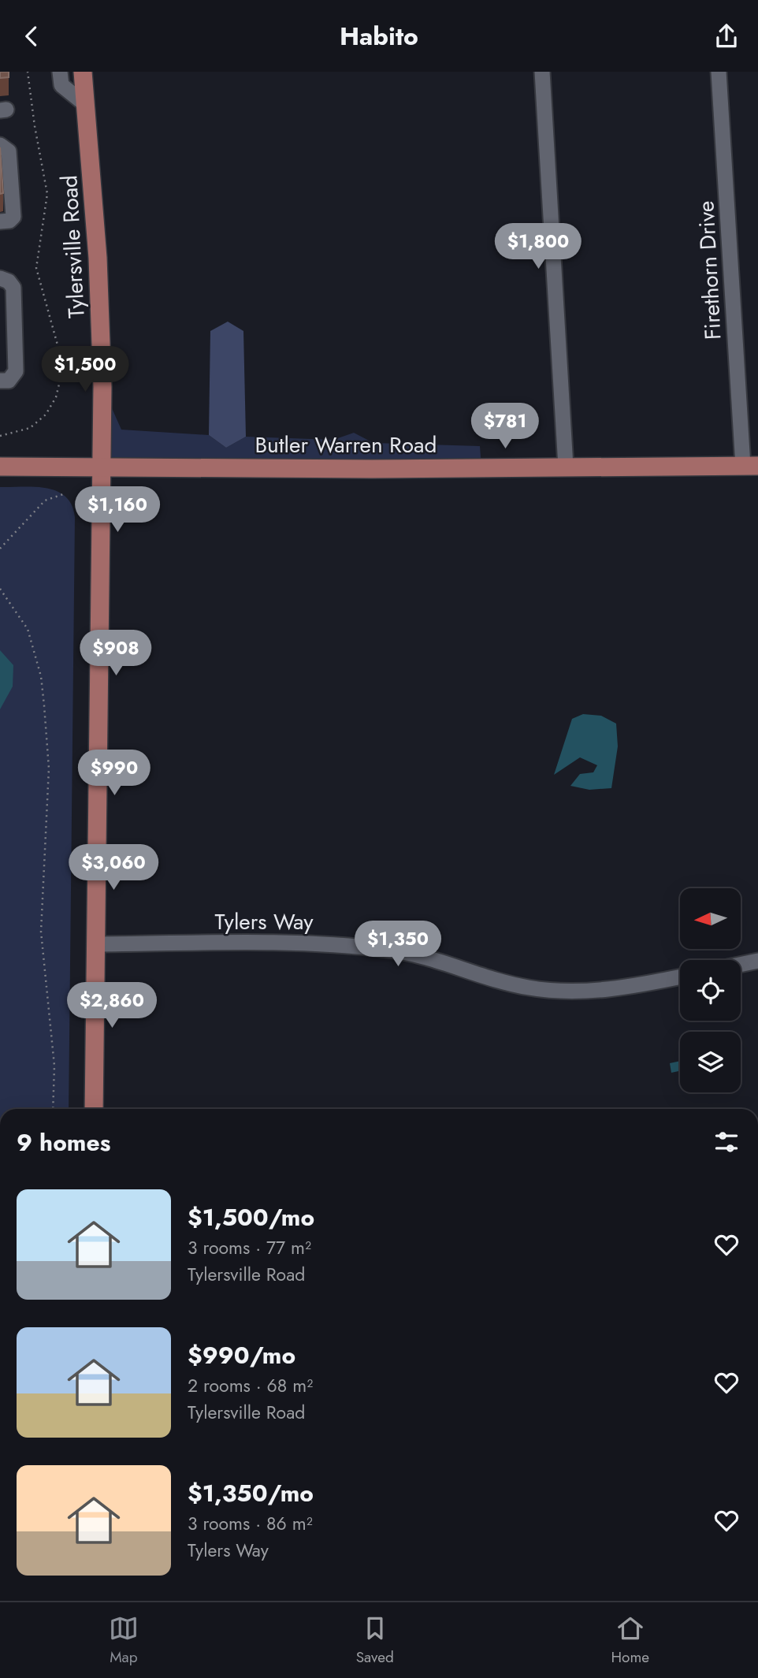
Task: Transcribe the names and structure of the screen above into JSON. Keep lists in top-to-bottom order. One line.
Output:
{"streets":{"main road":["Tylersville Road","Butler Warren Road"],"street":["Firethorn Drive","Tylers Way"]},"crossings":[["Tylersville Road","Butler Warren Road"],["Tylersville Road","Tylers Way"],["Firethorn Drive","Butler Warren Road"]],"north":"left","page":{"header":"Habito","price":["$1,800","$1,500","$781","$1,160","$908","$990","$3,060","$1,350","$2,860"],"heading":"9 homes","list":[{"name":"$1,500/mo","note":"3 rooms · 77 m² · Tylersville Road"},{"name":"$990/mo","note":"2 rooms · 68 m² · Tylersville Road"},{"name":"$1,350/mo","note":"3 rooms · 86 m² · Tylers Way"}],"tabs":["Map","Saved","Home"]}}
